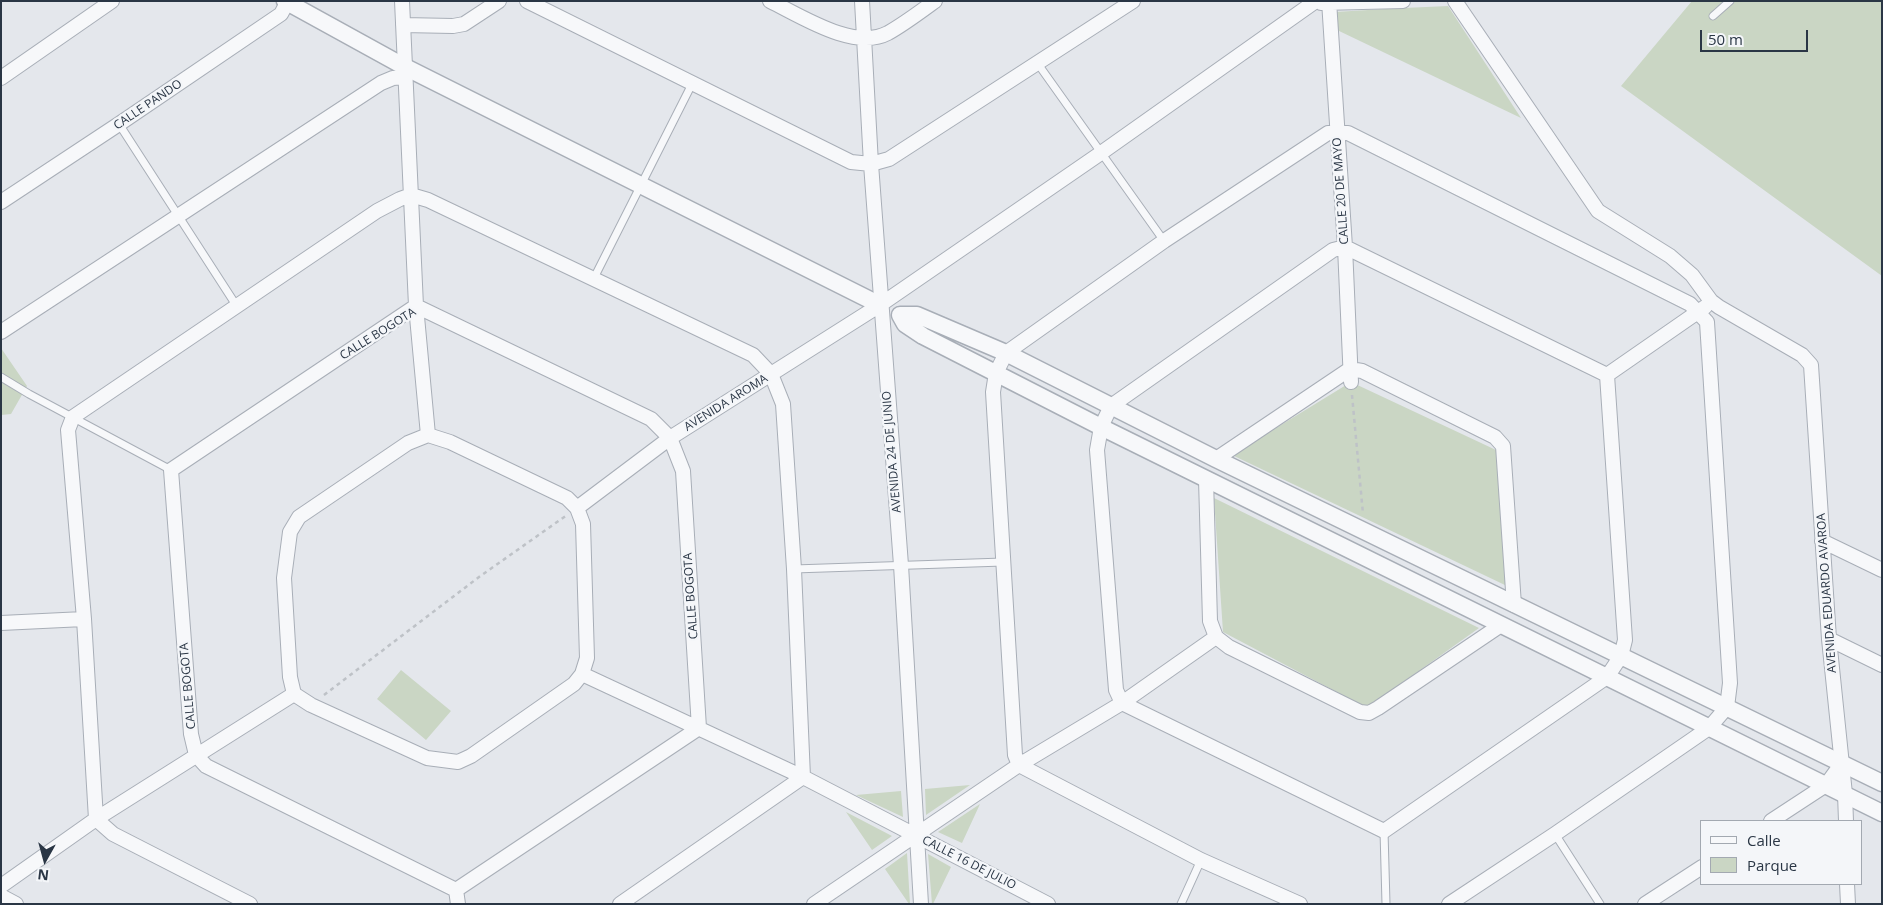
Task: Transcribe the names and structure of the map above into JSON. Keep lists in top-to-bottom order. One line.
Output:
{"streets":{"street":["CALLE PANDO","CALLE 20 DE MAYO","CALLE BOGOTA","AVENIDA AROMA","AVENIDA 24 DE JUNIO","AVENIDA EDUARDO AVAROA","CALLE 16 DE JULIO"]},"crossings":[["CALLE BOGOTA","AVENIDA AROMA"],["CALLE BOGOTA","CALLE 16 DE JULIO"],["AVENIDA AROMA","AVENIDA 24 DE JUNIO"],["AVENIDA 24 DE JUNIO","CALLE 16 DE JULIO"]],"legend":["Calle","Parque"],"scale_bar":"50 m","north":"bottom"}
